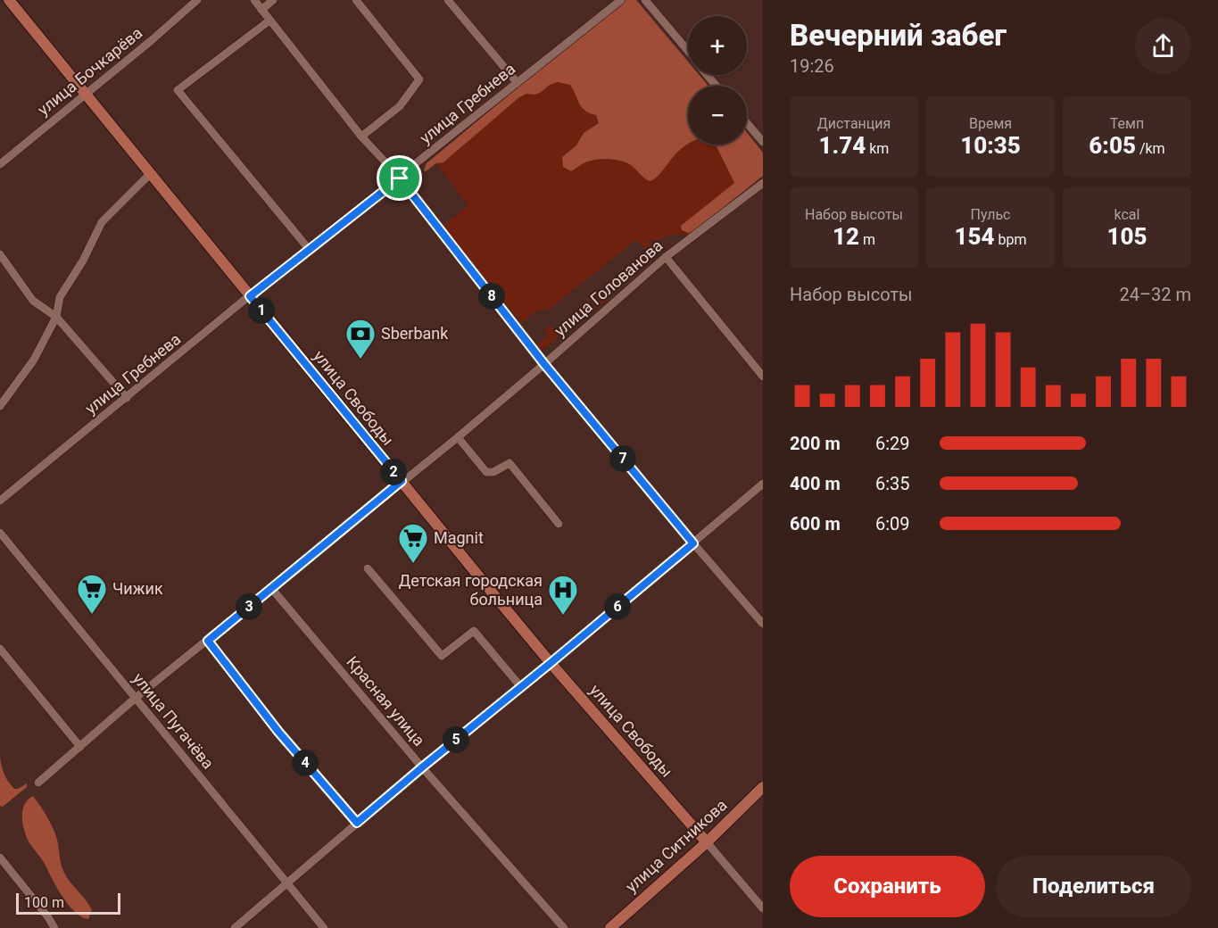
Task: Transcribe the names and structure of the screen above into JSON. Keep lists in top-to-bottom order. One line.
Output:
{"streets":{"main road":["улица Свободы","улица Ситникова"],"street":["улица Бочкарёва","улица Гребнева","улица Голованова","Красная улица","улица Пугачёва"]},"crossings":[["улица Бочкарёва","улица Свободы"],["улица Гребнева","улица Свободы"],["улица Голованова","улица Свободы"],["улица Голованова","Красная улица"],["улица Голованова","улица Пугачёва"],["улица Свободы","улица Ситникова"]],"places":{"bank":["Sberbank"],"supermarket":["Magnit","Чижик"],"hospital":["Детская городская больница"]},"scale_bar":"100 m","page":{"heading":["Вечерний забег","19:26"],"map_buttons":["+","−"],"stats":[["Дистанция","1.74 km"],["Время","10:35"],["Темп","6:05 /km"],["Набор высоты","12 m"],["Пульс","154 bpm"],["kcal","105"]],"chart":["Набор высоты","24–32 m"],"pins":["8","1","7","2","3","6","5","4"],"list":[{"name":"200 m","note":"6:29"},{"name":"400 m","note":"6:35"},{"name":"600 m","note":"6:09"}],"buttons":["Сохранить","Поделиться"],"scale":"100 m"}}
